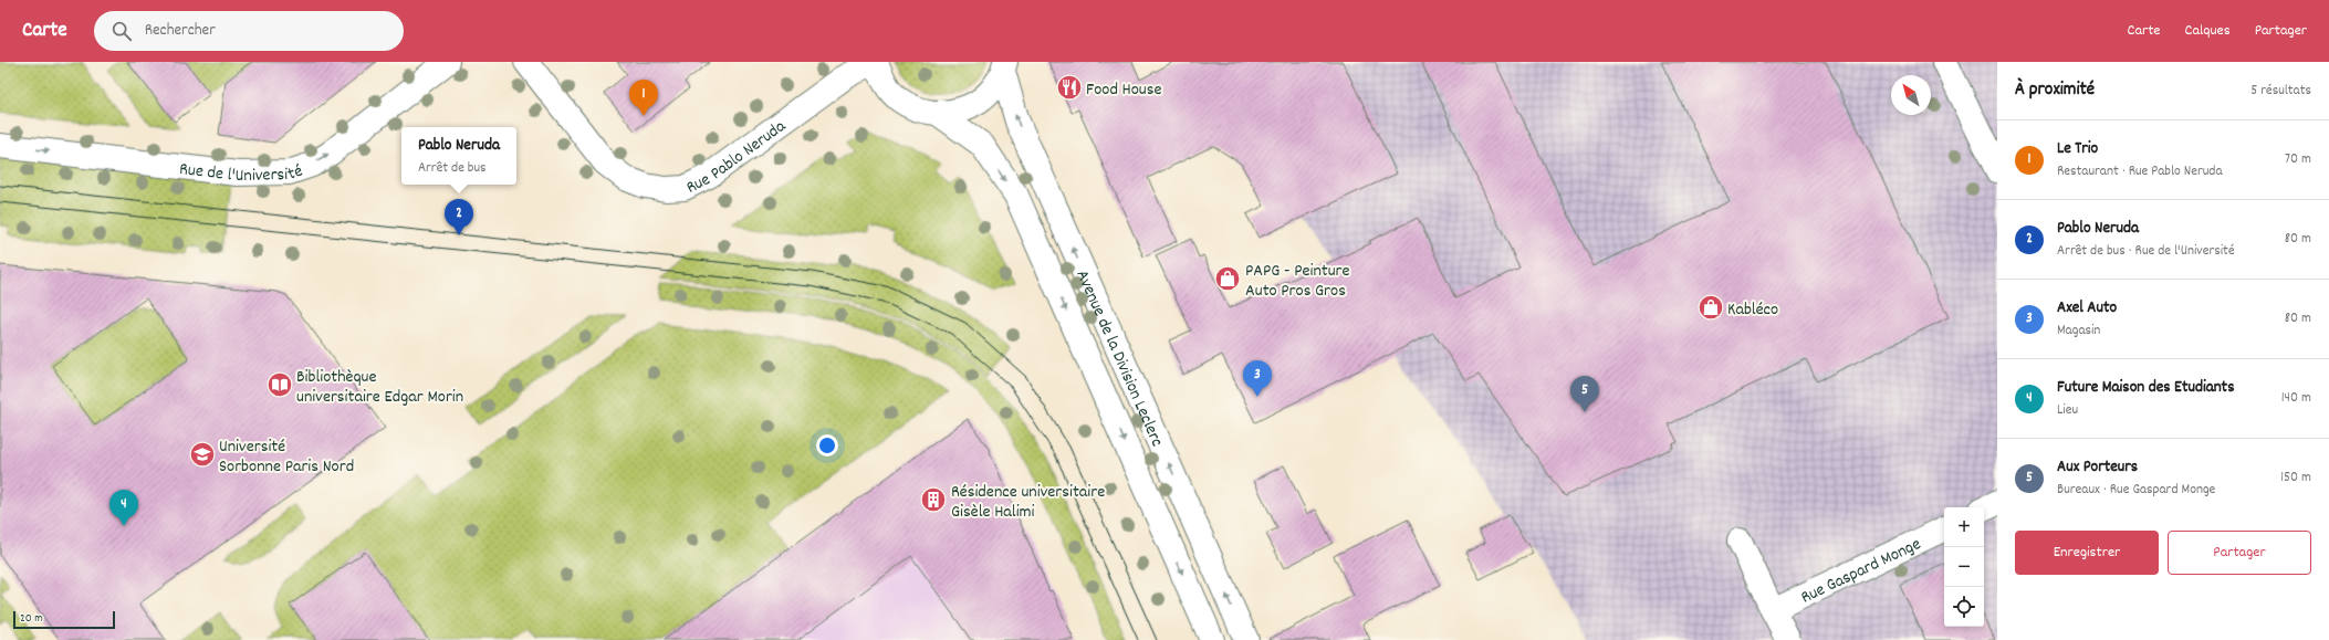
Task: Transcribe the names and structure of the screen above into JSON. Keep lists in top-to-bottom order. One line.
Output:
{"streets":{"street":["Rue Pablo Neruda","Rue de l'Université","Avenue de la Division Leclerc","Rue Gaspard Monge"]},"crossings":[["Rue Pablo Neruda","Avenue de la Division Leclerc"]],"one_way":["Rue de l'Université"],"places":{"restaurant":["Food House"],"shop":["PAPG - Peinture Auto Pros Gros","Kabléco"],"library":["Bibliothèque universitaire Edgar Morin"],"school or university":["Université Sorbonne Paris Nord"],"building":["Résidence universitaire Gisèle Halimi"]},"scale_bar":"20 m","north":"top left","page":{"header":"Carte","search":"Rechercher","nav":["Carte","Calques","Partager"],"heading":["À proximité","5 résultats"],"pins":["1","2","3","5","4"],"list":[{"mark":"1","name":"Le Trio","note":"Restaurant · Rue Pablo Neruda","value":"70 m"},{"mark":"2","name":"Pablo Neruda","note":"Arrêt de bus · Rue de l'Université","value":"80 m"},{"mark":"3","name":"Axel Auto","note":"Magasin","value":"80 m"},{"mark":"4","name":"Future Maison des Etudiants","note":"Lieu","value":"140 m"},{"mark":"5","name":"Aux Porteurs","note":"Bureaux · Rue Gaspard Monge","value":"150 m"}],"popup":["Pablo Neruda","Arrêt de bus"],"map_buttons":["+","−"],"buttons":["Enregistrer","Partager"],"scale":"20 m"}}
